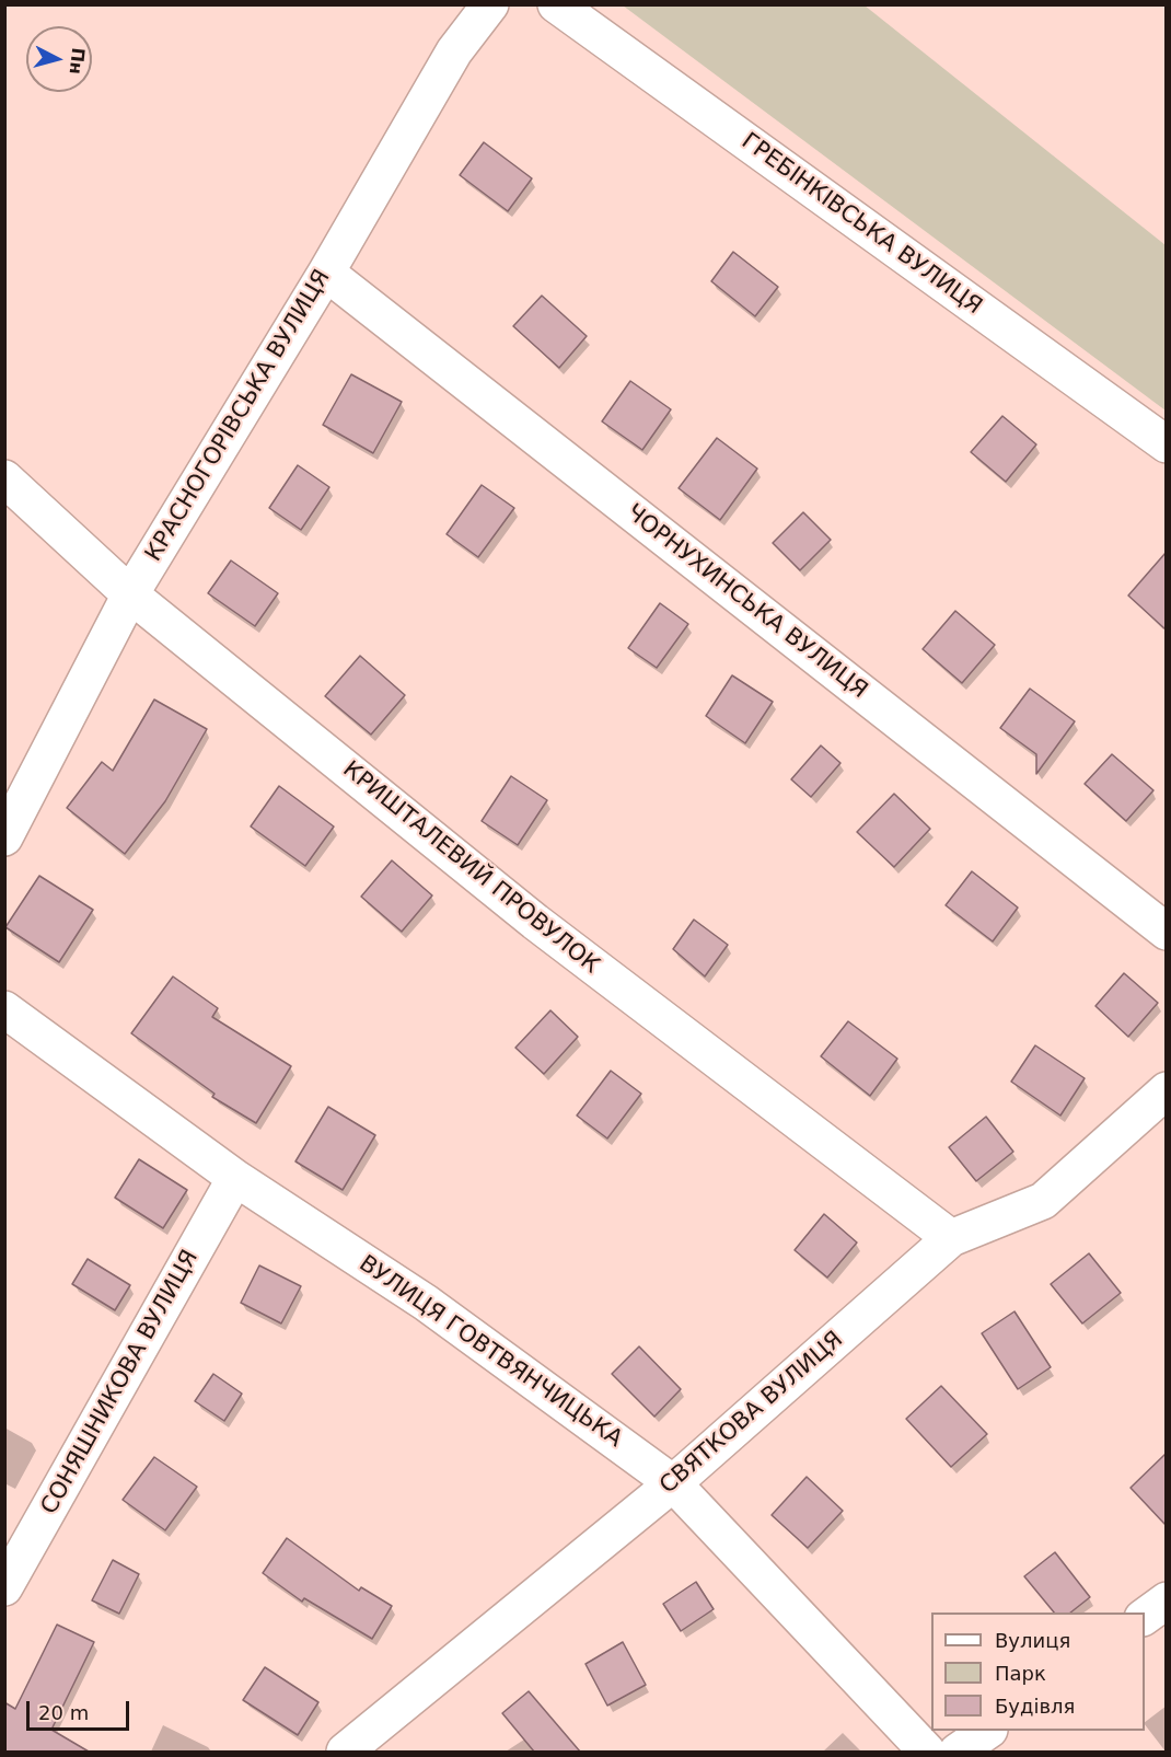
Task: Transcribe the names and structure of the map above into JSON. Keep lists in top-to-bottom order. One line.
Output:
{"streets":{"street":["ГРЕБІНКІВСЬКА ВУЛИЦЯ","КРАСНОГОРІВСЬКА ВУЛИЦЯ","ЧОРНУХИНСЬКА ВУЛИЦЯ","КРИШТАЛЕВИЙ ПРОВУЛОК","ВУЛИЦЯ ГОВТВЯНЧИЦЬКА","СОНЯШНИКОВА ВУЛИЦЯ","СВЯТКОВА ВУЛИЦЯ"]},"crossings":[["КРАСНОГОРІВСЬКА ВУЛИЦЯ","ЧОРНУХИНСЬКА ВУЛИЦЯ"],["КРАСНОГОРІВСЬКА ВУЛИЦЯ","КРИШТАЛЕВИЙ ПРОВУЛОК"],["КРИШТАЛЕВИЙ ПРОВУЛОК","СВЯТКОВА ВУЛИЦЯ"],["ВУЛИЦЯ ГОВТВЯНЧИЦЬКА","СОНЯШНИКОВА ВУЛИЦЯ"],["ВУЛИЦЯ ГОВТВЯНЧИЦЬКА","СВЯТКОВА ВУЛИЦЯ"]],"legend":["Вулиця","Парк","Будівля"],"scale_bar":"20 m","north":"right"}
